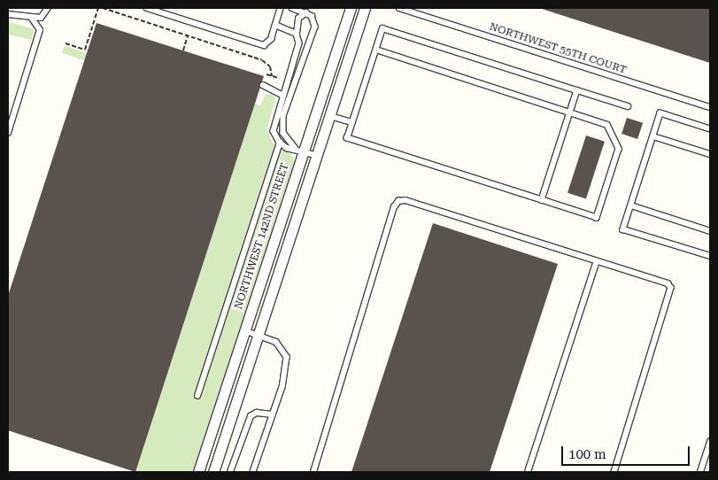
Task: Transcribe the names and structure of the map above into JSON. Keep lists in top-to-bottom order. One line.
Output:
{"streets":{"street":["NORTHWEST 142ND STREET"],"lane":["NORTHWEST 55TH COURT"]},"scale_bar":"100 m"}
